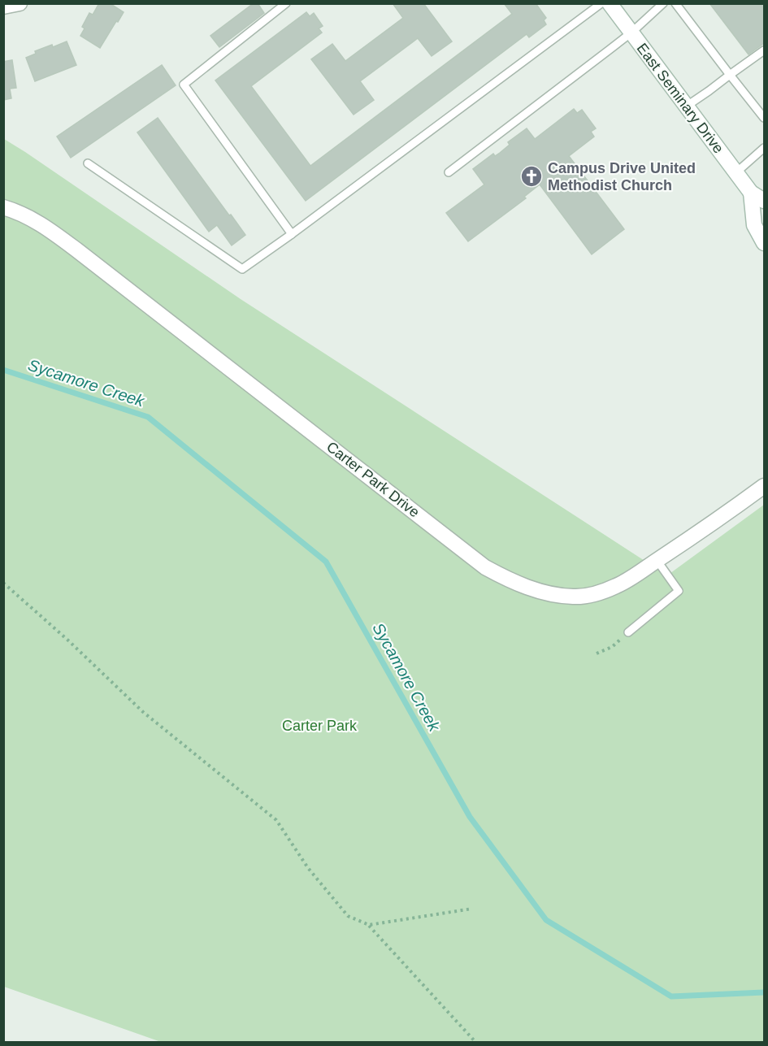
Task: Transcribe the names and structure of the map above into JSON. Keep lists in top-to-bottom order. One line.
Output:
{"streets":{"street":["East Seminary Drive","Carter Park Drive"]},"water":["Sycamore Creek"],"parks":["Carter Park"],"places":{"church":["Campus Drive United Methodist Church"]}}
